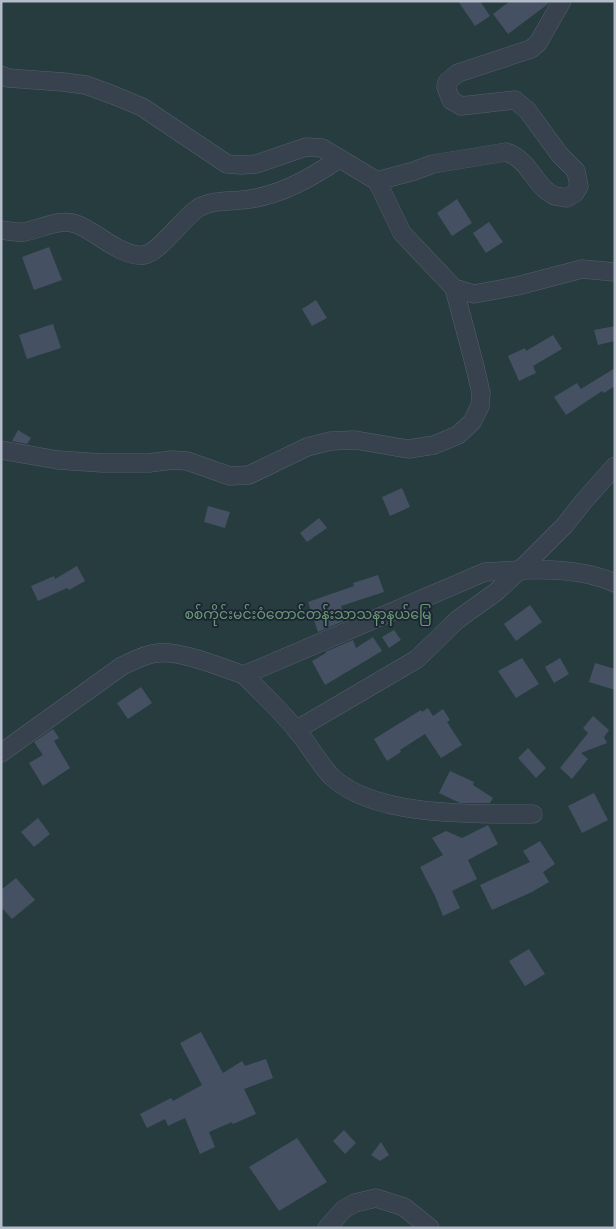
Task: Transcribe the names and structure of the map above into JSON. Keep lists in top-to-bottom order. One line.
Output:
{"parks":["စစ်ကိုင်းမင်းဝံတောင်တန်းသာသနာ့နယ်မြေ"]}
